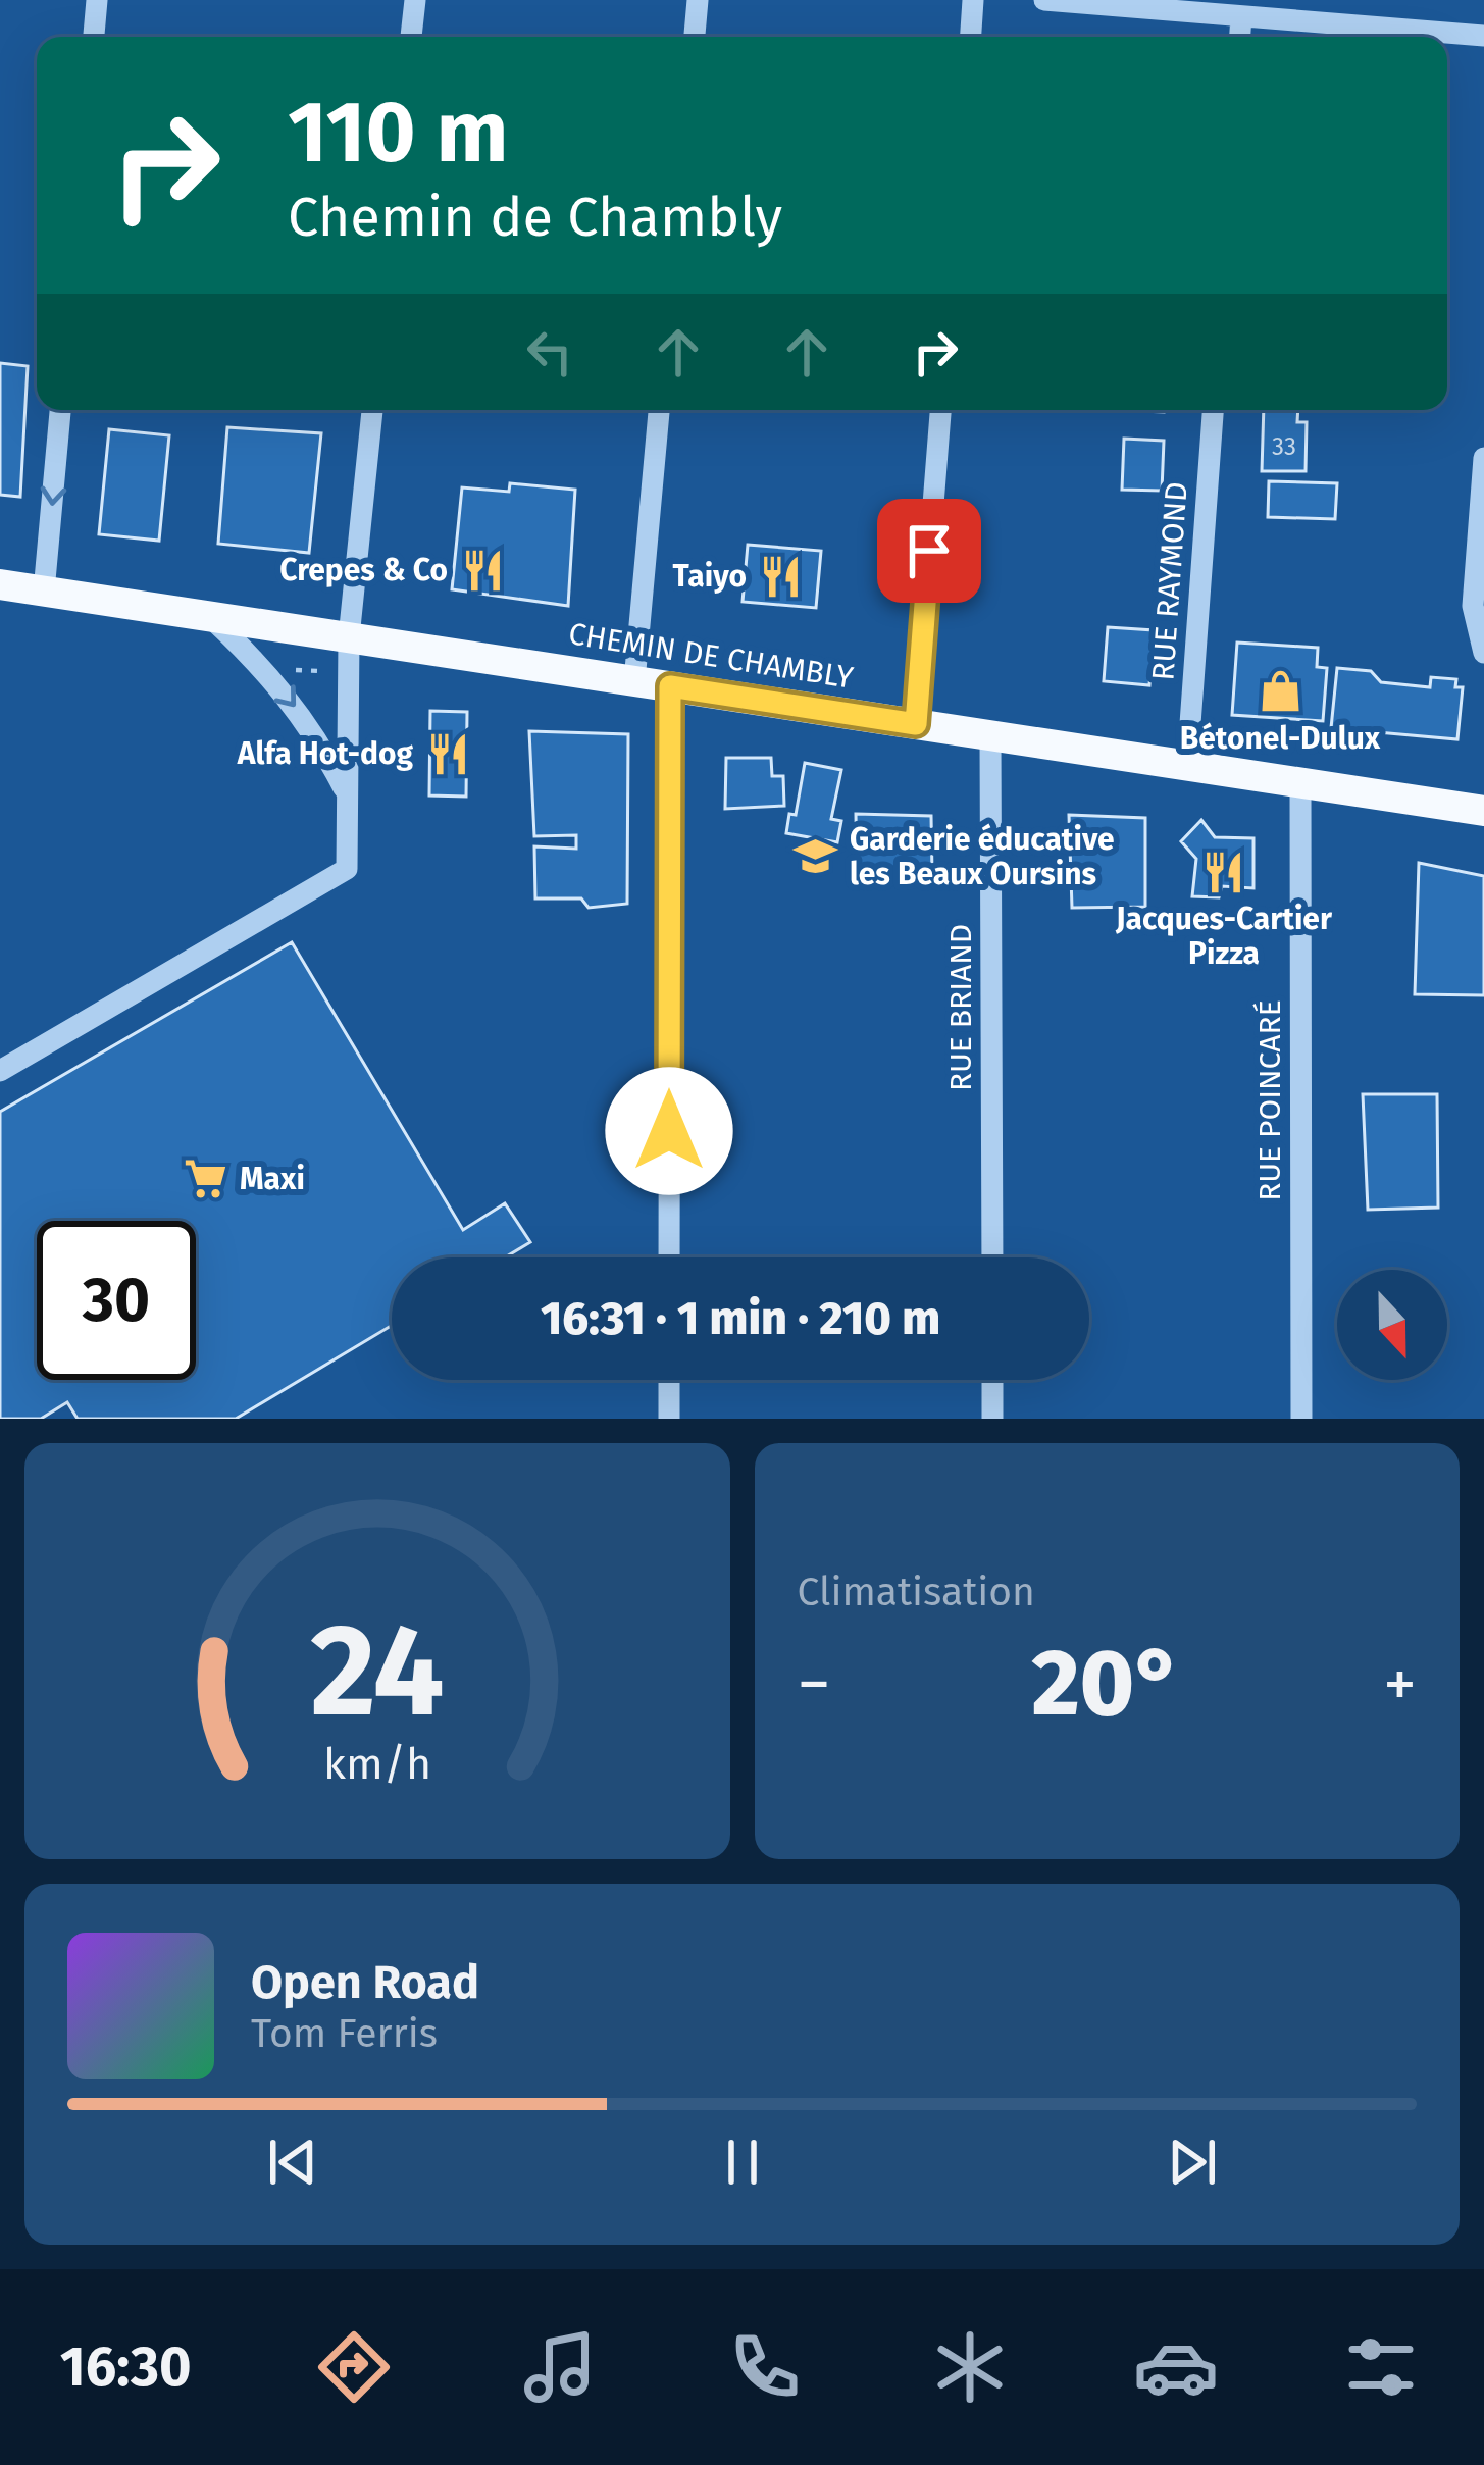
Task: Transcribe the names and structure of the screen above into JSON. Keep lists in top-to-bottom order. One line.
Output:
{"streets":{"main road":["CHEMIN DE CHAMBLY"],"street":["RUE RAYMOND","RUE BRIAND","RUE POINCARÉ"]},"crossings":[["RUE RAYMOND","CHEMIN DE CHAMBLY"],["CHEMIN DE CHAMBLY","RUE BRIAND"],["CHEMIN DE CHAMBLY","RUE POINCARÉ"]],"places":{"restaurant":["Crepes & Co","Taiyo","Alfa Hot-dog","Jacques-Cartier Pizza"],"shop":["Bétonel-Dulux"],"school or university":["Garderie éducative les Beaux Oursins"],"supermarket":["Maxi"]},"house_numbers":["33"],"north":"bottom","page":{"turn":["110 m","Chemin de Chambly"],"limit":"30","trip":"16:31 · 1 min · 210 m","tile":"Climatisation","heat":["−","20°","+"],"song":["Open Road","Tom Ferris"],"tabs":"16:30","gauge":["24","km/h"]}}
